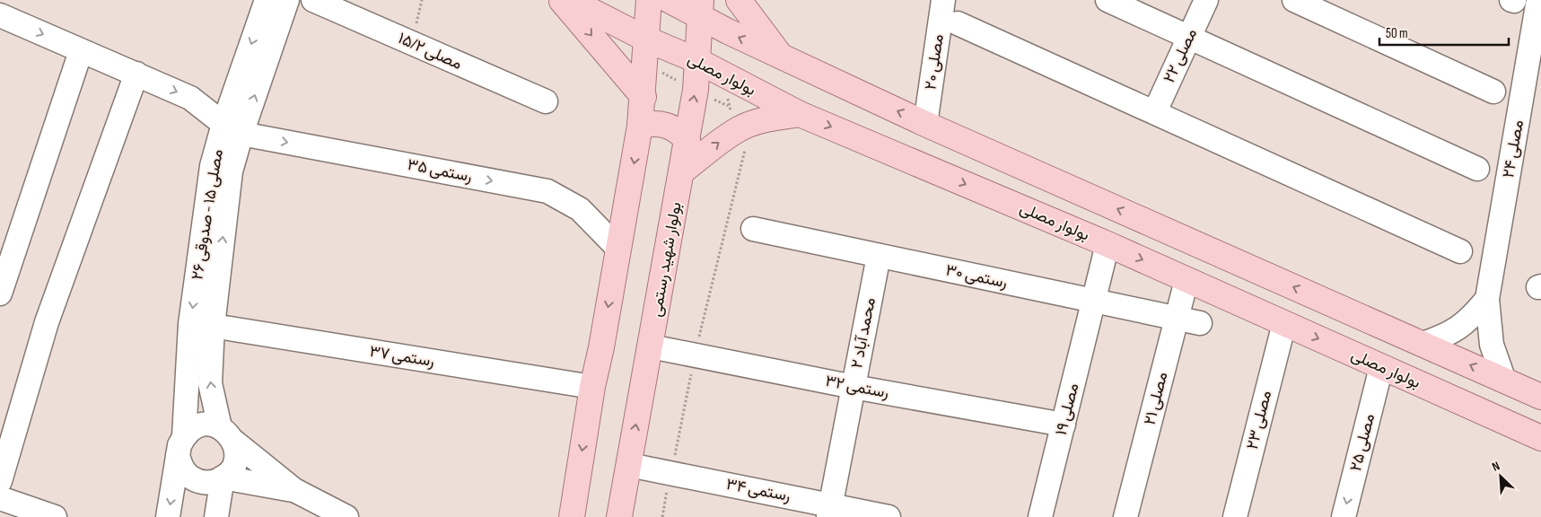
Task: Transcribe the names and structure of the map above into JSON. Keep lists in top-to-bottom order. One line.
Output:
{"streets":{"main road":["بولوار مصلی","بولوار شهید رستمی"],"street":["مصلی ۱۵/۲","مصلی ۲۲","مصلی ۲۰","مصلی ۲۴","رستمی ۳۵","مصلی ۱۵ - صدوقی ۲۶","رستمی ۳۰","محمد آباد ۲","رستمی ۳۷","رستمی ۳۲","مصلی ۲۱","مصلی ۱۹","مصلی ۲۳","مصلی ۲۵","رستمی ۳۴"]},"crossings":[["بولوار مصلی","بولوار شهید رستمی"],["بولوار مصلی","مصلی ۲۱"],["بولوار مصلی","مصلی ۱۹"],["بولوار مصلی","مصلی ۲۳"],["بولوار مصلی","مصلی ۲۵"],["رستمی ۳۵","مصلی ۱۵ - صدوقی ۲۶"],["مصلی ۱۵ - صدوقی ۲۶","رستمی ۳۷"],["بولوار شهید رستمی","رستمی ۳۲"],["بولوار شهید رستمی","رستمی ۳۴"],["رستمی ۳۰","محمد آباد ۲"],["رستمی ۳۰","مصلی ۲۱"],["رستمی ۳۰","مصلی ۱۹"],["محمد آباد ۲","رستمی ۳۲"],["محمد آباد ۲","رستمی ۳۴"],["رستمی ۳۲","مصلی ۱۹"]],"one_way":["رستمی ۳۵","مصلی ۲۵"],"scale_bar":"50 m","north":"top left"}
